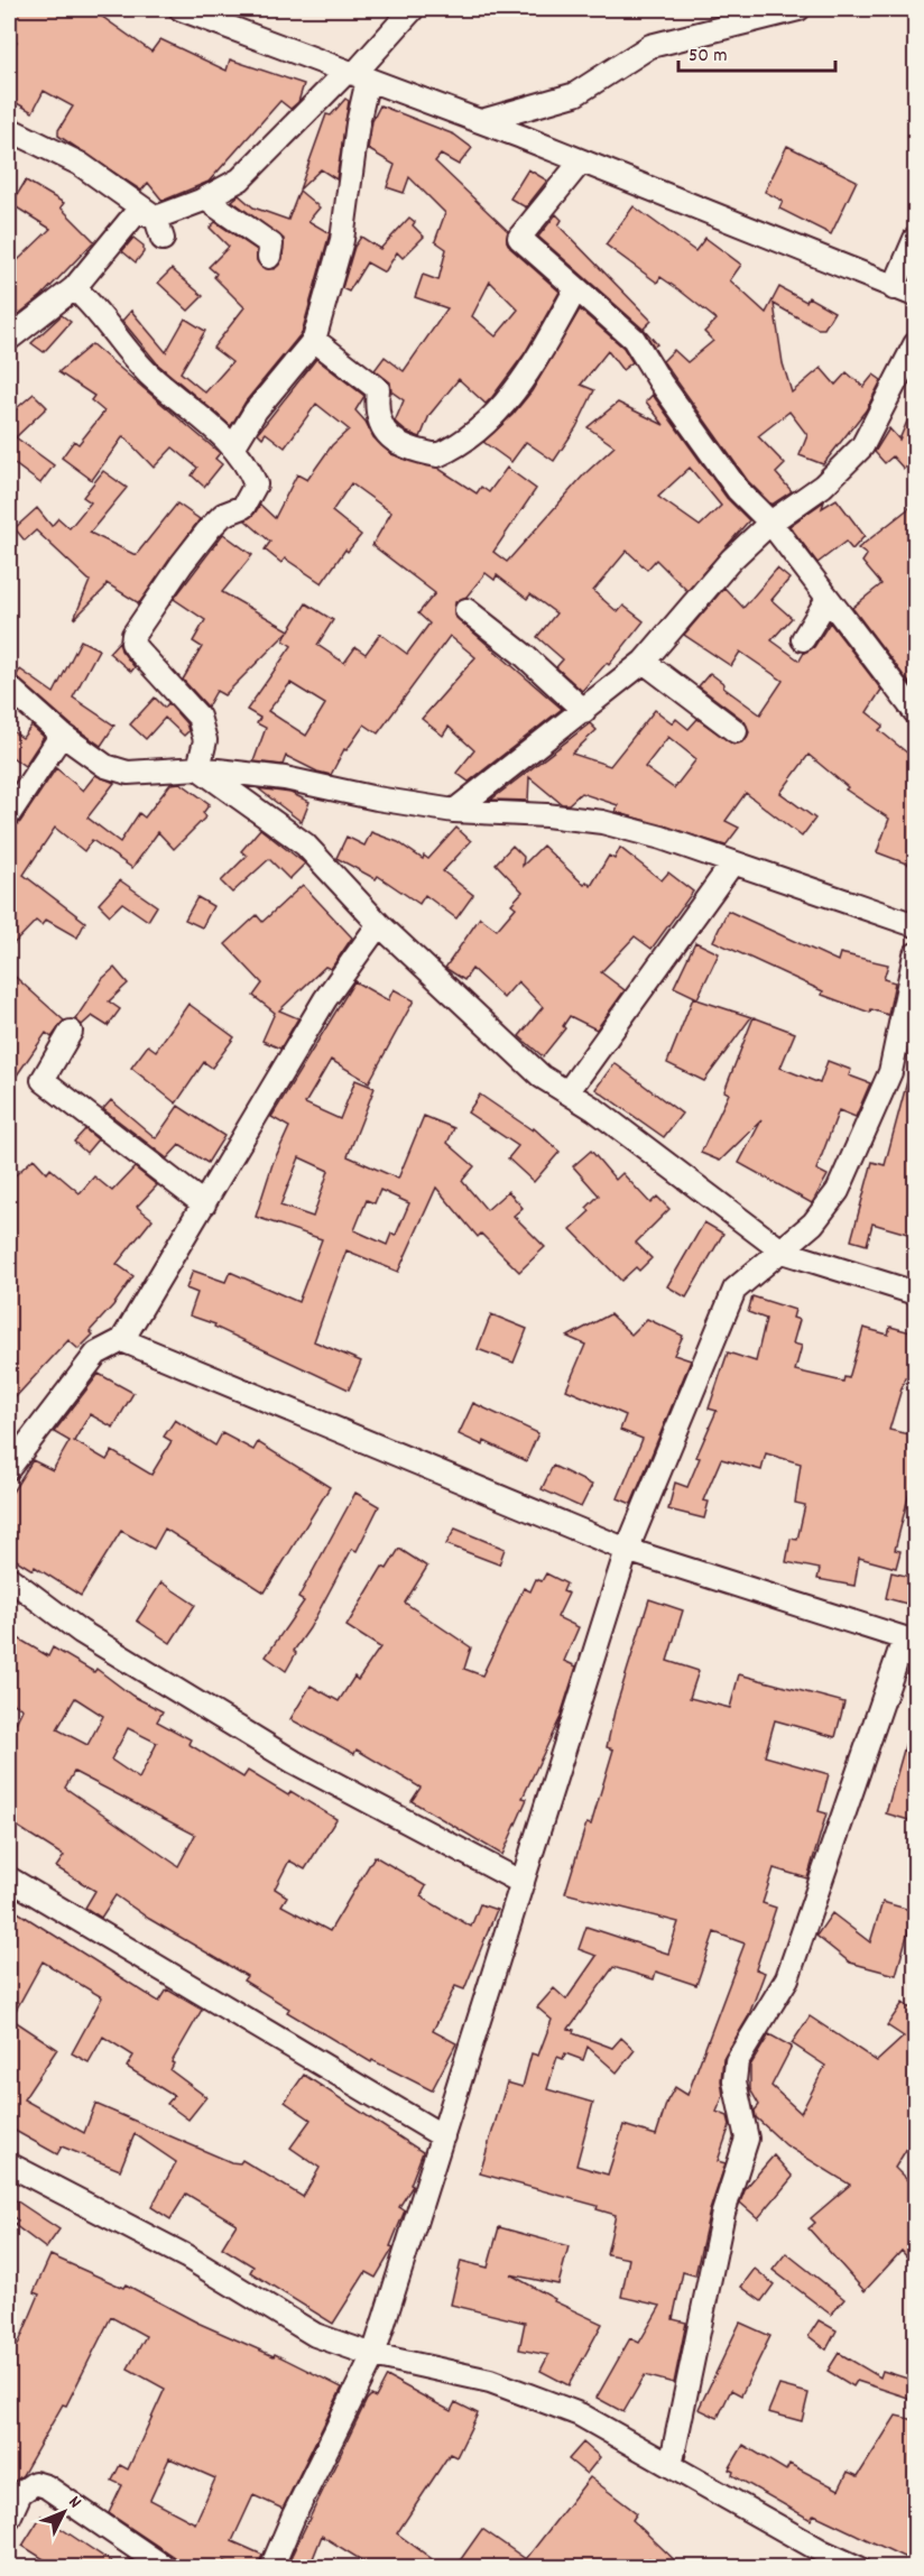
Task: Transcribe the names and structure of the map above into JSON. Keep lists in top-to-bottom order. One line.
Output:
{"scale_bar":"50 m","north":"top right"}
